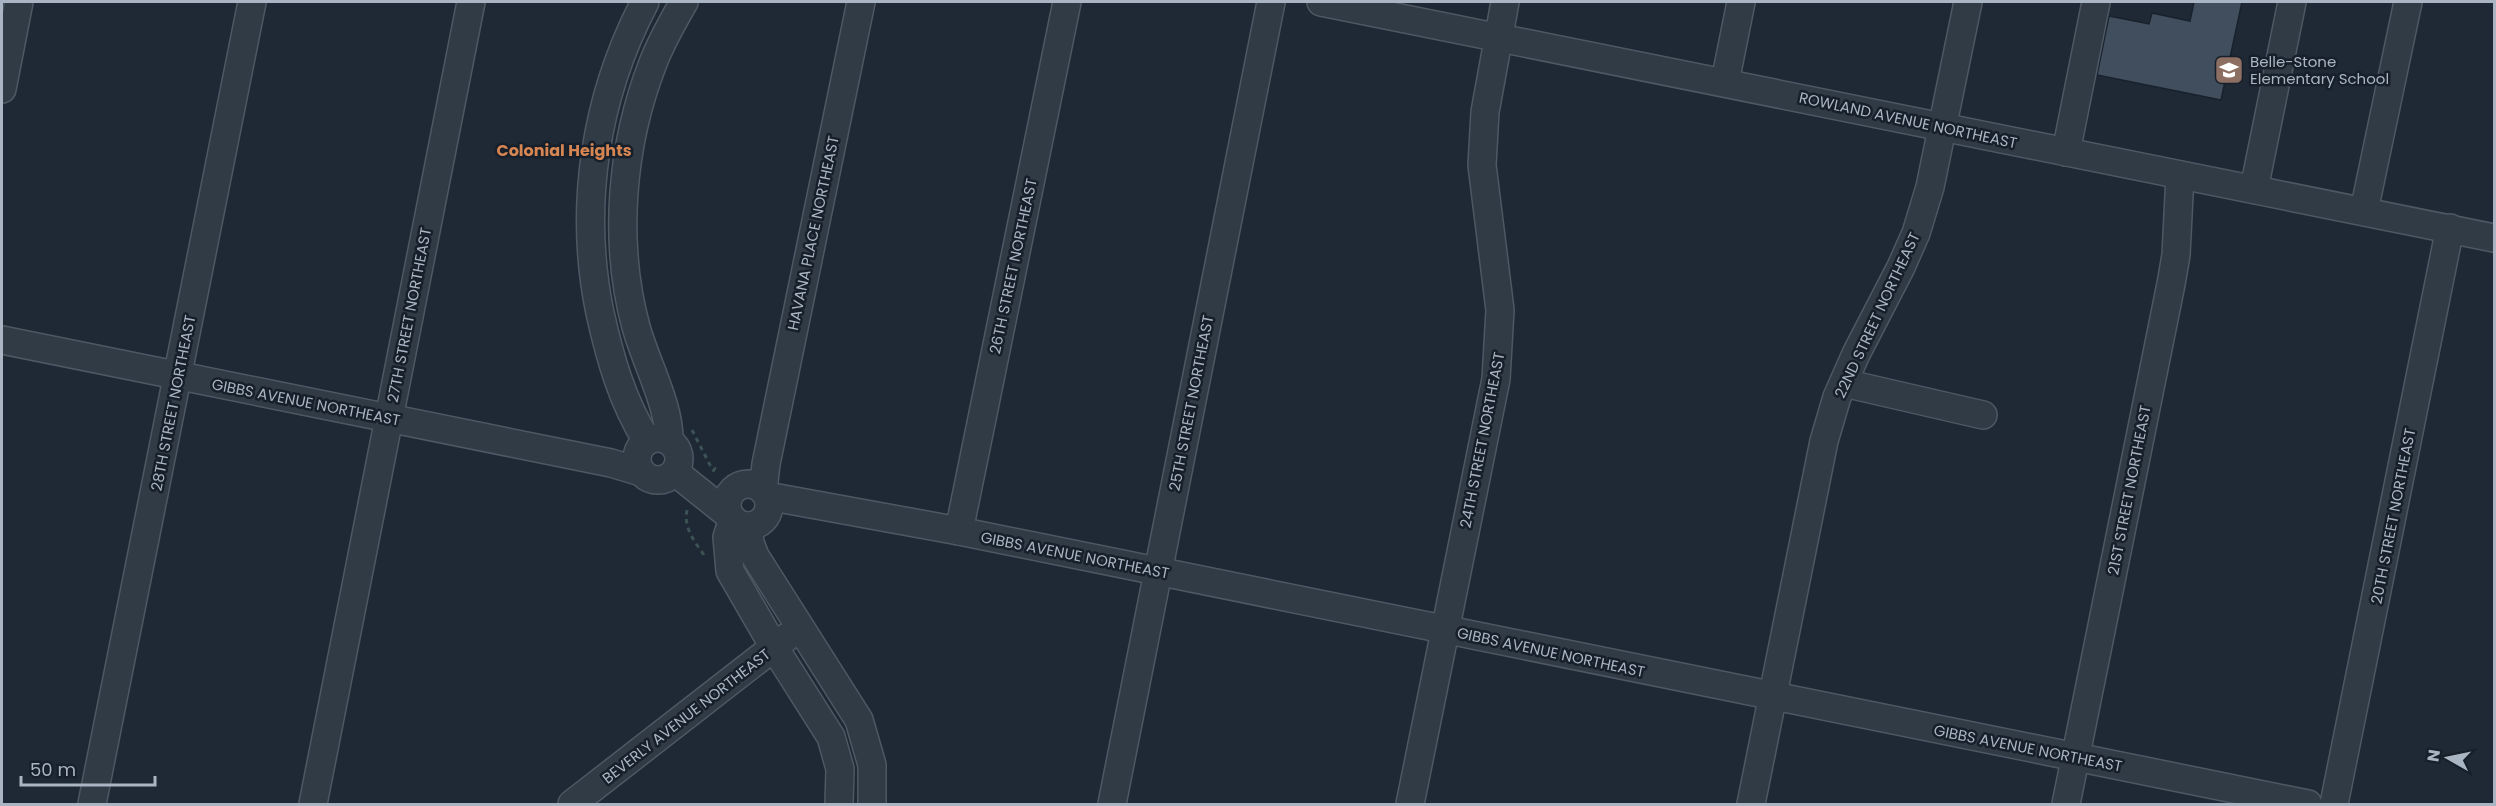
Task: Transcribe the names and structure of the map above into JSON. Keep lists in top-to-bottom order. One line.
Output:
{"streets":{"street":["ROWLAND AVENUE NORTHEAST","HAVANA PLACE NORTHEAST","26TH STREET NORTHEAST","27TH STREET NORTHEAST","22ND STREET NORTHEAST","GIBBS AVENUE NORTHEAST","28TH STREET NORTHEAST","25TH STREET NORTHEAST","24TH STREET NORTHEAST","21ST STREET NORTHEAST","20TH STREET NORTHEAST","BEVERLY AVENUE NORTHEAST"]},"crossings":[["ROWLAND AVENUE NORTHEAST","22ND STREET NORTHEAST"],["ROWLAND AVENUE NORTHEAST","24TH STREET NORTHEAST"],["ROWLAND AVENUE NORTHEAST","21ST STREET NORTHEAST"],["ROWLAND AVENUE NORTHEAST","20TH STREET NORTHEAST"],["HAVANA PLACE NORTHEAST","GIBBS AVENUE NORTHEAST"],["26TH STREET NORTHEAST","GIBBS AVENUE NORTHEAST"],["27TH STREET NORTHEAST","GIBBS AVENUE NORTHEAST"],["22ND STREET NORTHEAST","GIBBS AVENUE NORTHEAST"],["GIBBS AVENUE NORTHEAST","28TH STREET NORTHEAST"],["GIBBS AVENUE NORTHEAST","25TH STREET NORTHEAST"],["GIBBS AVENUE NORTHEAST","24TH STREET NORTHEAST"],["GIBBS AVENUE NORTHEAST","21ST STREET NORTHEAST"]],"districts":["Colonial Heights"],"places":{"school or university":["Belle-Stone Elementary School"]},"scale_bar":"50 m","north":"left"}
